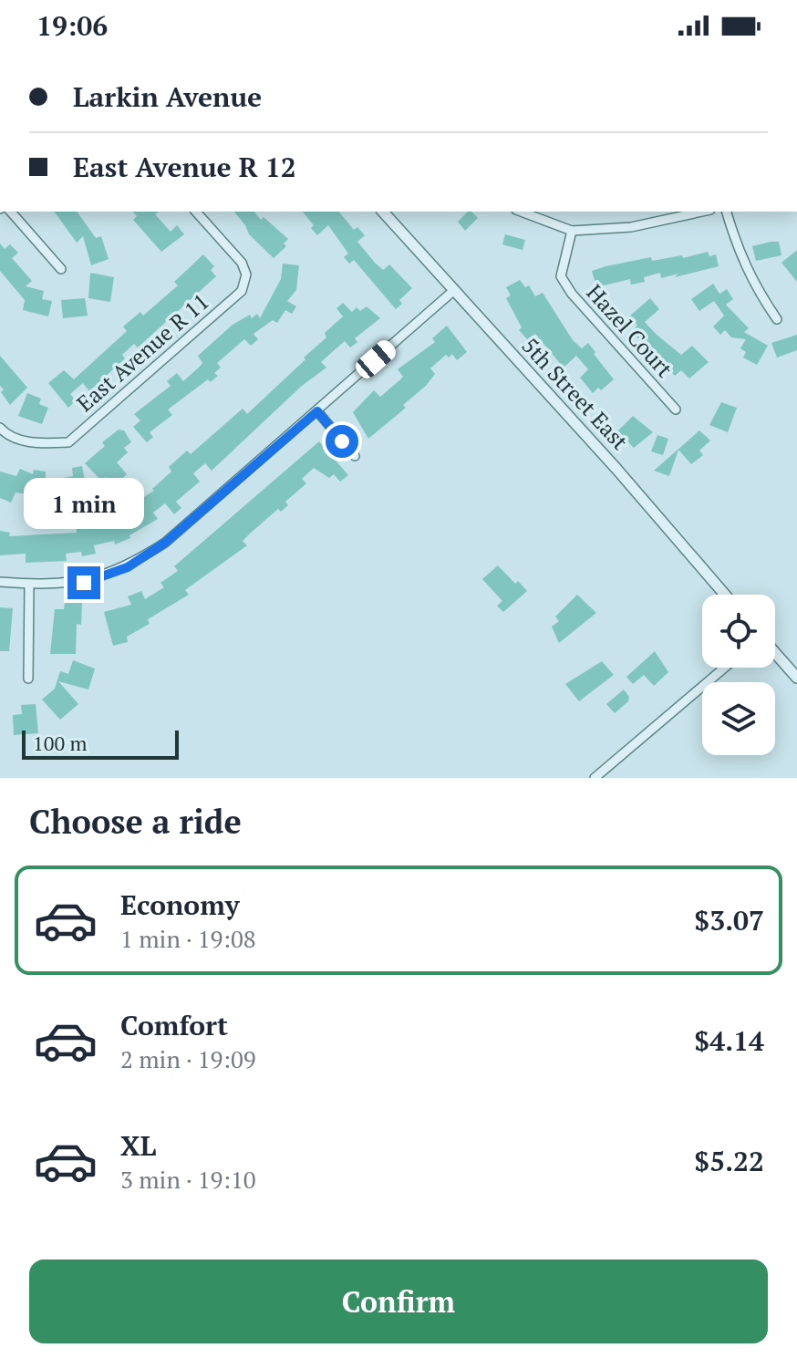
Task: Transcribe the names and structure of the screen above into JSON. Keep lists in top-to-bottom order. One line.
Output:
{"streets":{"street":["Hazel Court","East Avenue R 11","5th Street East"]},"scale_bar":"100 m","page":{"status":"19:06","banner":["Larkin Avenue","East Avenue R 12"],"bubble":"1 min","scale":"100 m","heading":"Choose a ride","list":[{"name":"Economy","note":"1 min · 19:08","value":"$3.07"},{"name":"Comfort","note":"2 min · 19:09","value":"$4.14"},{"name":"XL","note":"3 min · 19:10","value":"$5.22"}],"buttons":"Confirm"}}
